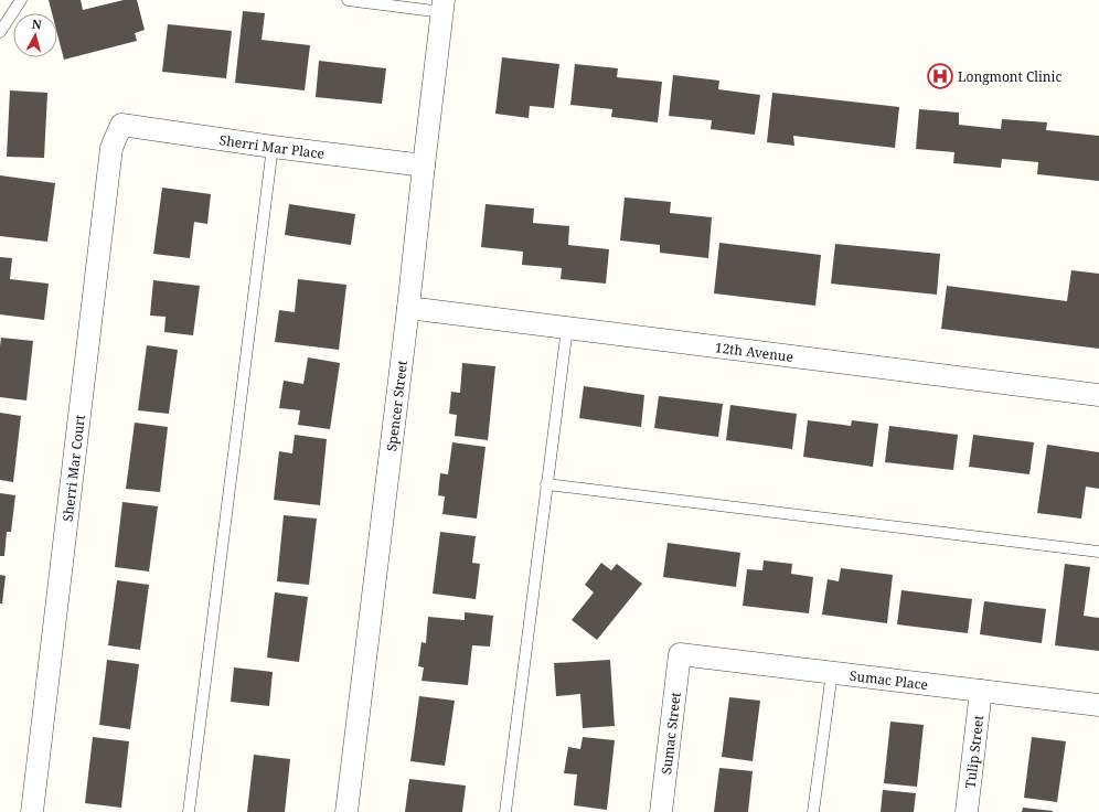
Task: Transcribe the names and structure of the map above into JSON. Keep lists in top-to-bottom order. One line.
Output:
{"streets":{"street":["Sherri Mar Place","12th Avenue","Spencer Street","Sherri Mar Court","Sumac Place","Sumac Street","Tulip Street"]},"crossings":[["Sherri Mar Place","Spencer Street"],["Sherri Mar Place","Sherri Mar Court"],["12th Avenue","Spencer Street"],["Sumac Place","Sumac Street"],["Sumac Place","Tulip Street"]],"places":{"hospital":["Longmont Clinic"]},"north":"top"}
